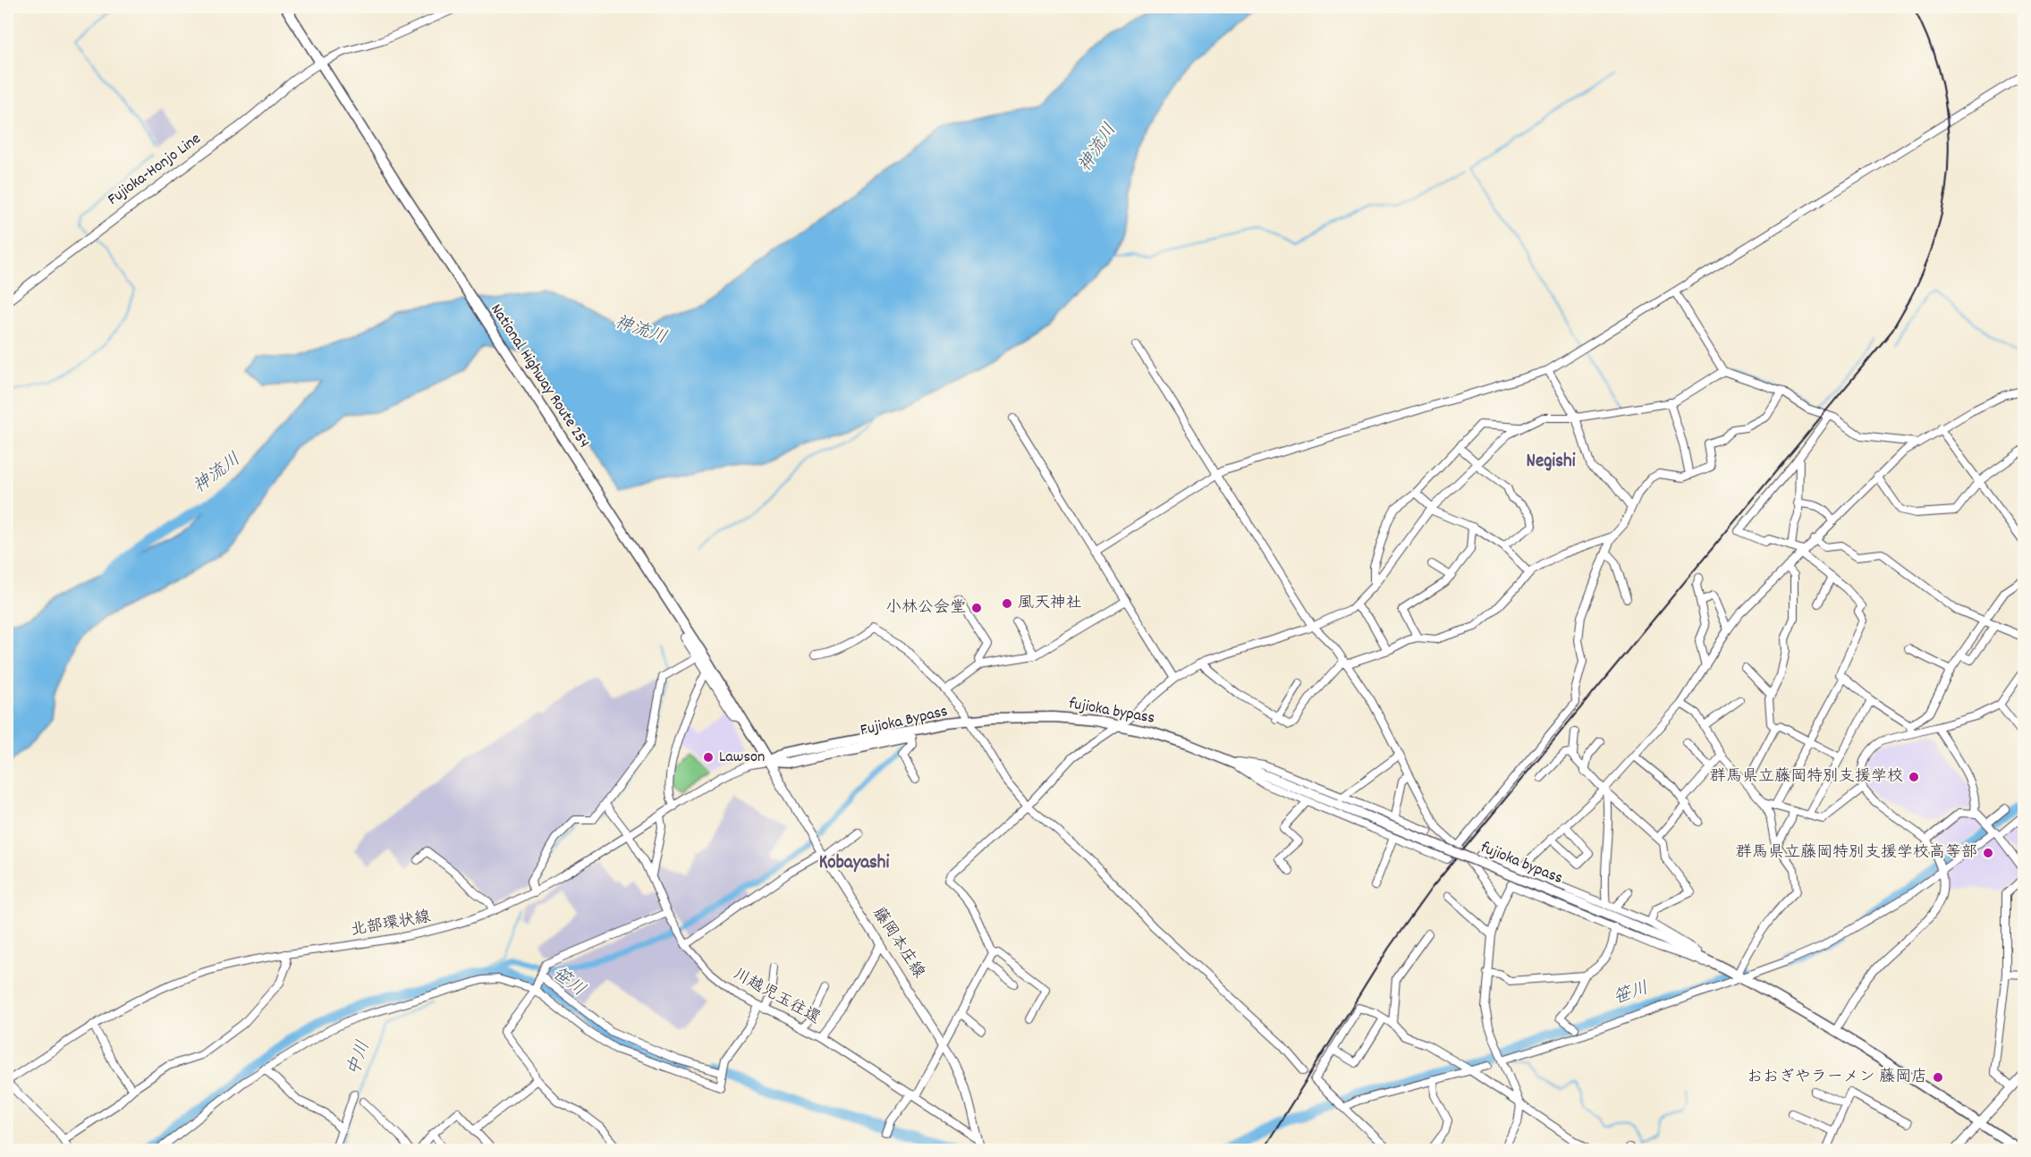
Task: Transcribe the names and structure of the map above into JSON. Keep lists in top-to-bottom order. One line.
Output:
{"streets":{"highway":["National Highway Route 254","fujioka bypass","Fujioka Bypass"],"main road":["Fujioka-Honjo Line","藤岡本庄線"],"street":["北部環状線","川越児玉往還"]},"crossings":[["Fujioka-Honjo Line","National Highway Route 254"],["National Highway Route 254","Fujioka Bypass"],["National Highway Route 254","北部環状線"],["National Highway Route 254","藤岡本庄線"],["fujioka bypass","Fujioka Bypass"],["Fujioka Bypass","北部環状線"],["Fujioka Bypass","藤岡本庄線"],["北部環状線","藤岡本庄線"],["北部環状線","川越児玉往還"],["藤岡本庄線","川越児玉往還"]],"districts":["Negishi","Kobayashi"],"water":["神流川","笹川","中川"],"places":["風天神社","小林公会堂","Lawson","群馬県立藤岡特別支援学校","群馬県立藤岡特別支援学校高等部","おおぎやラーメン 藤岡店"]}
